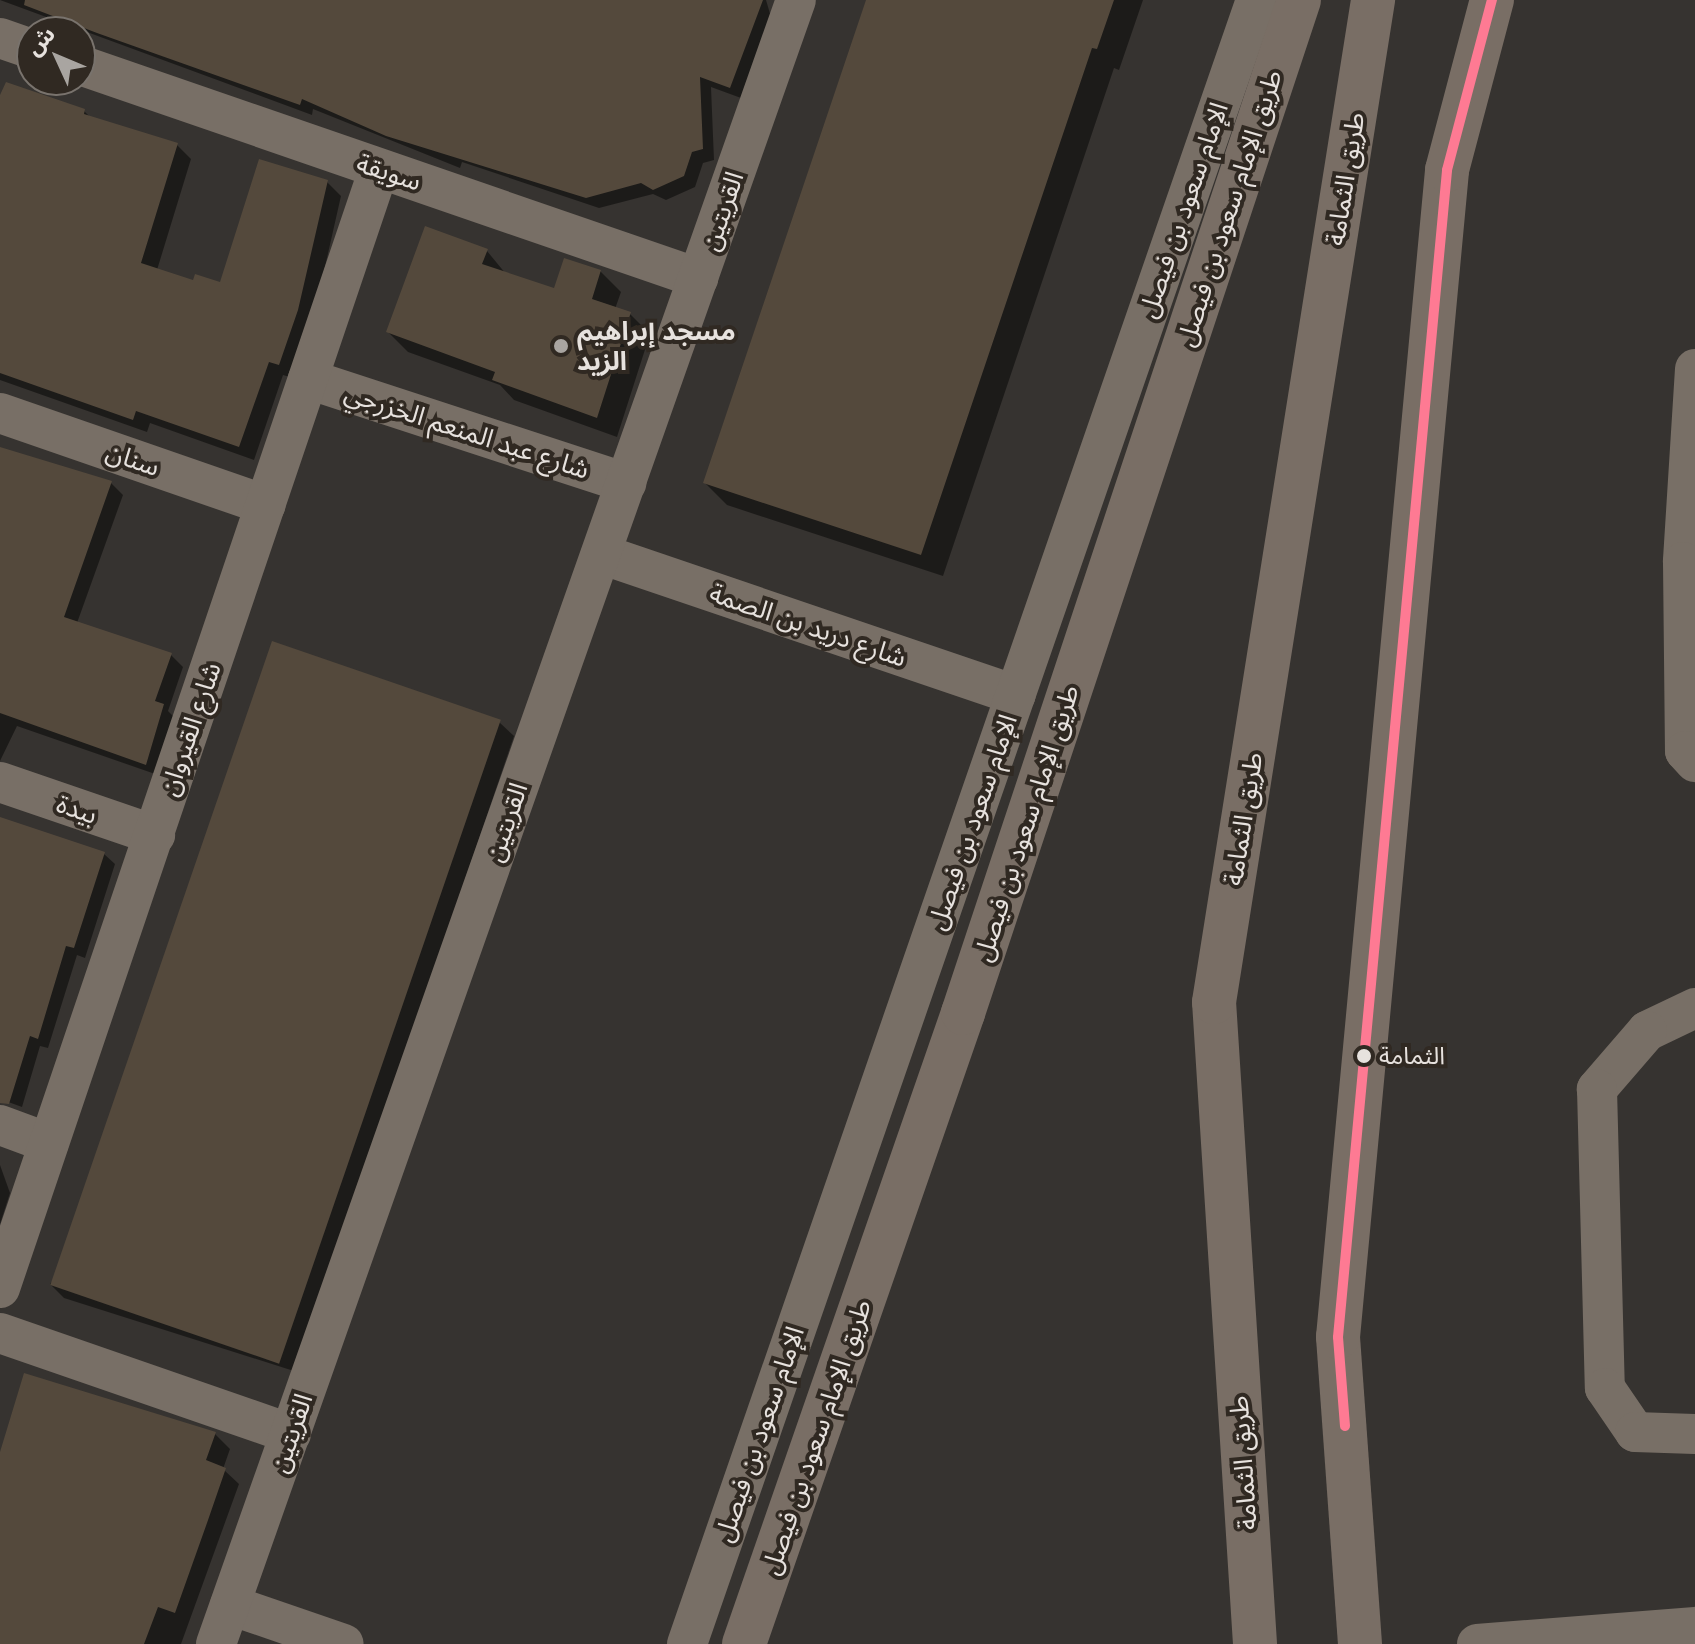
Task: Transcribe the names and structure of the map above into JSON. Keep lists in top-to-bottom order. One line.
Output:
{"streets":{"main road":["طريق الثمامة","طريق الإمام سعود بن فيصل"],"street":["سويقة","الإمام سعود بن فيصل","القريتين","شارع عبد المنعم الخزرجي","سنان","شارع دريد بن الصمة","شارع القيروان","بيدة"]},"crossings":[["سويقة","القريتين"],["سويقة","شارع القيروان"],["الإمام سعود بن فيصل","شارع دريد بن الصمة"],["القريتين","شارع عبد المنعم الخزرجي"],["القريتين","شارع دريد بن الصمة"],["شارع عبد المنعم الخزرجي","شارع القيروان"],["سنان","شارع القيروان"],["شارع القيروان","بيدة"]],"places":["مسجد إبراهيم الزيد","الثمامة"],"north":"top left"}
